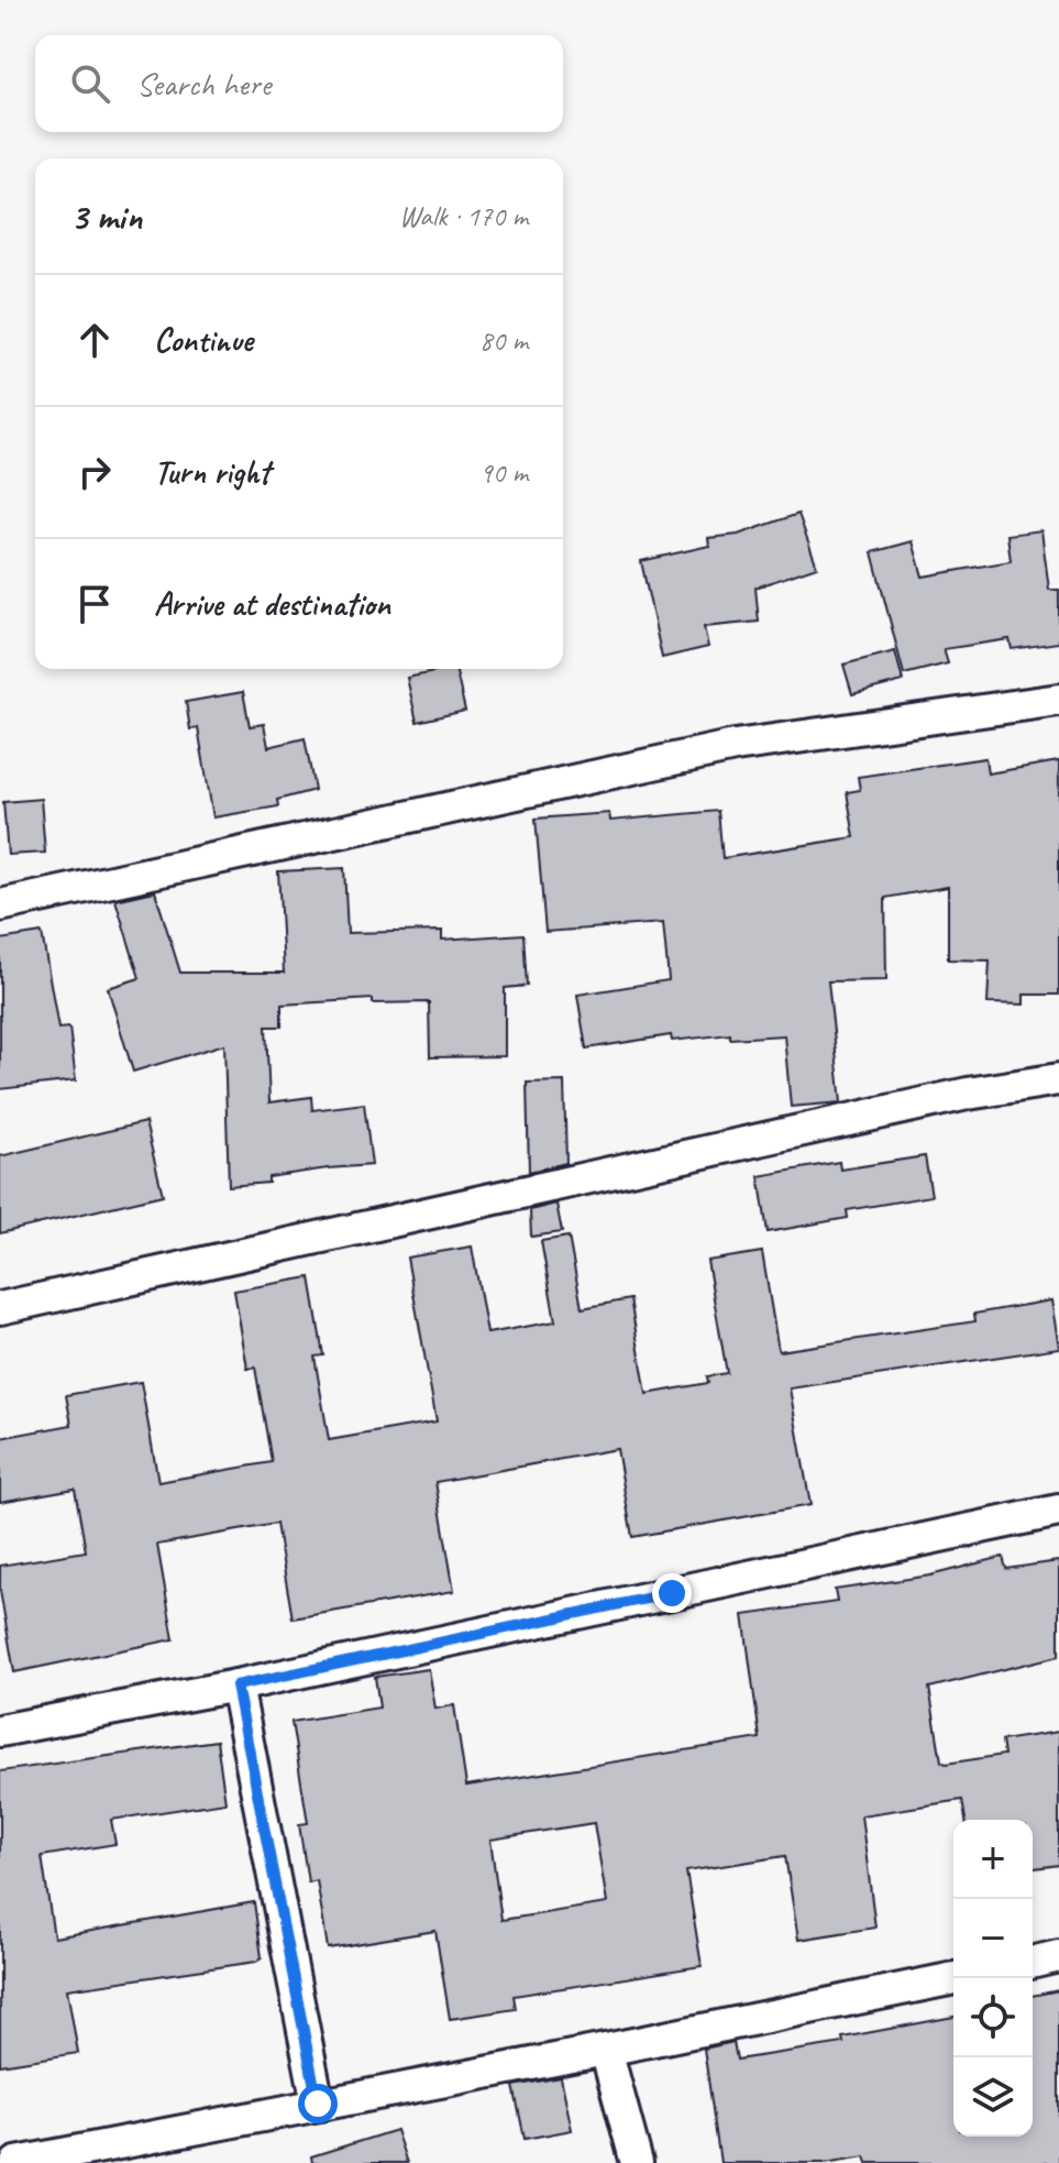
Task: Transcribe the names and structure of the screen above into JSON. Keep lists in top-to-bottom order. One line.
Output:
{"page":{"search":"Search here","heading":["3 min","Walk · 170 m"],"list":[["Continue","80 m"],["Turn right","90 m"],"Arrive at destination"],"map_buttons":["+","−"]}}
